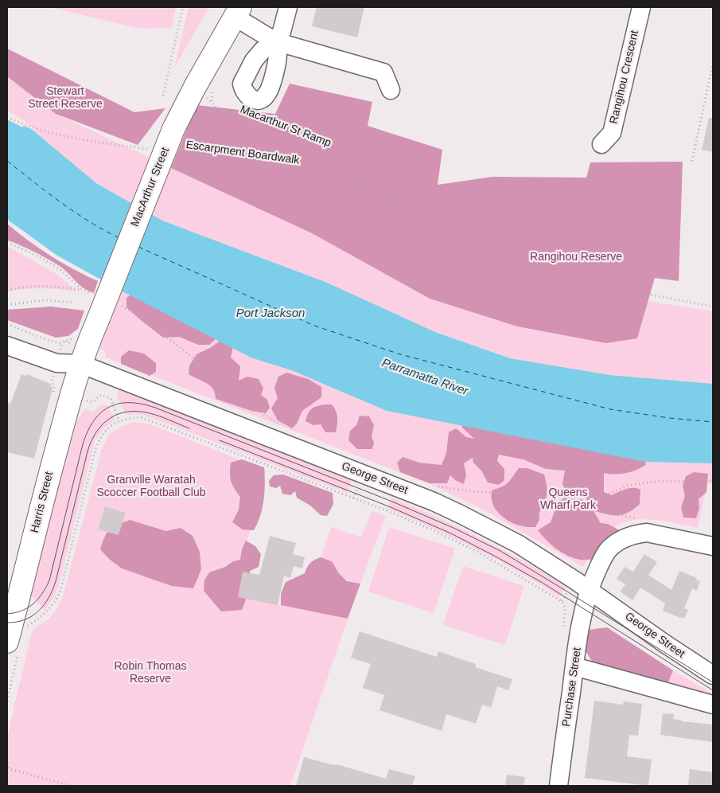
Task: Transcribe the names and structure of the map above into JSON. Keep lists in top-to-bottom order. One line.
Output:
{"streets":{"main road":["MacArthur Street","Harris Street"],"street":["Rangihou Crescent","George Street","Purchase Street"],"path":["Macarthur St Ramp","Escarpment Boardwalk"]},"crossings":[["Macarthur St Ramp","Escarpment Boardwalk"],["MacArthur Street","George Street"],["MacArthur Street","Harris Street"],["George Street","Harris Street"],["George Street","Purchase Street"]],"water":["Port Jackson","Parramatta River"],"parks":["Stewart Street Reserve","Rangihou Reserve","Granville Waratah Scoccer Football Club","Queens Wharf Park","Robin Thomas Reserve"]}
